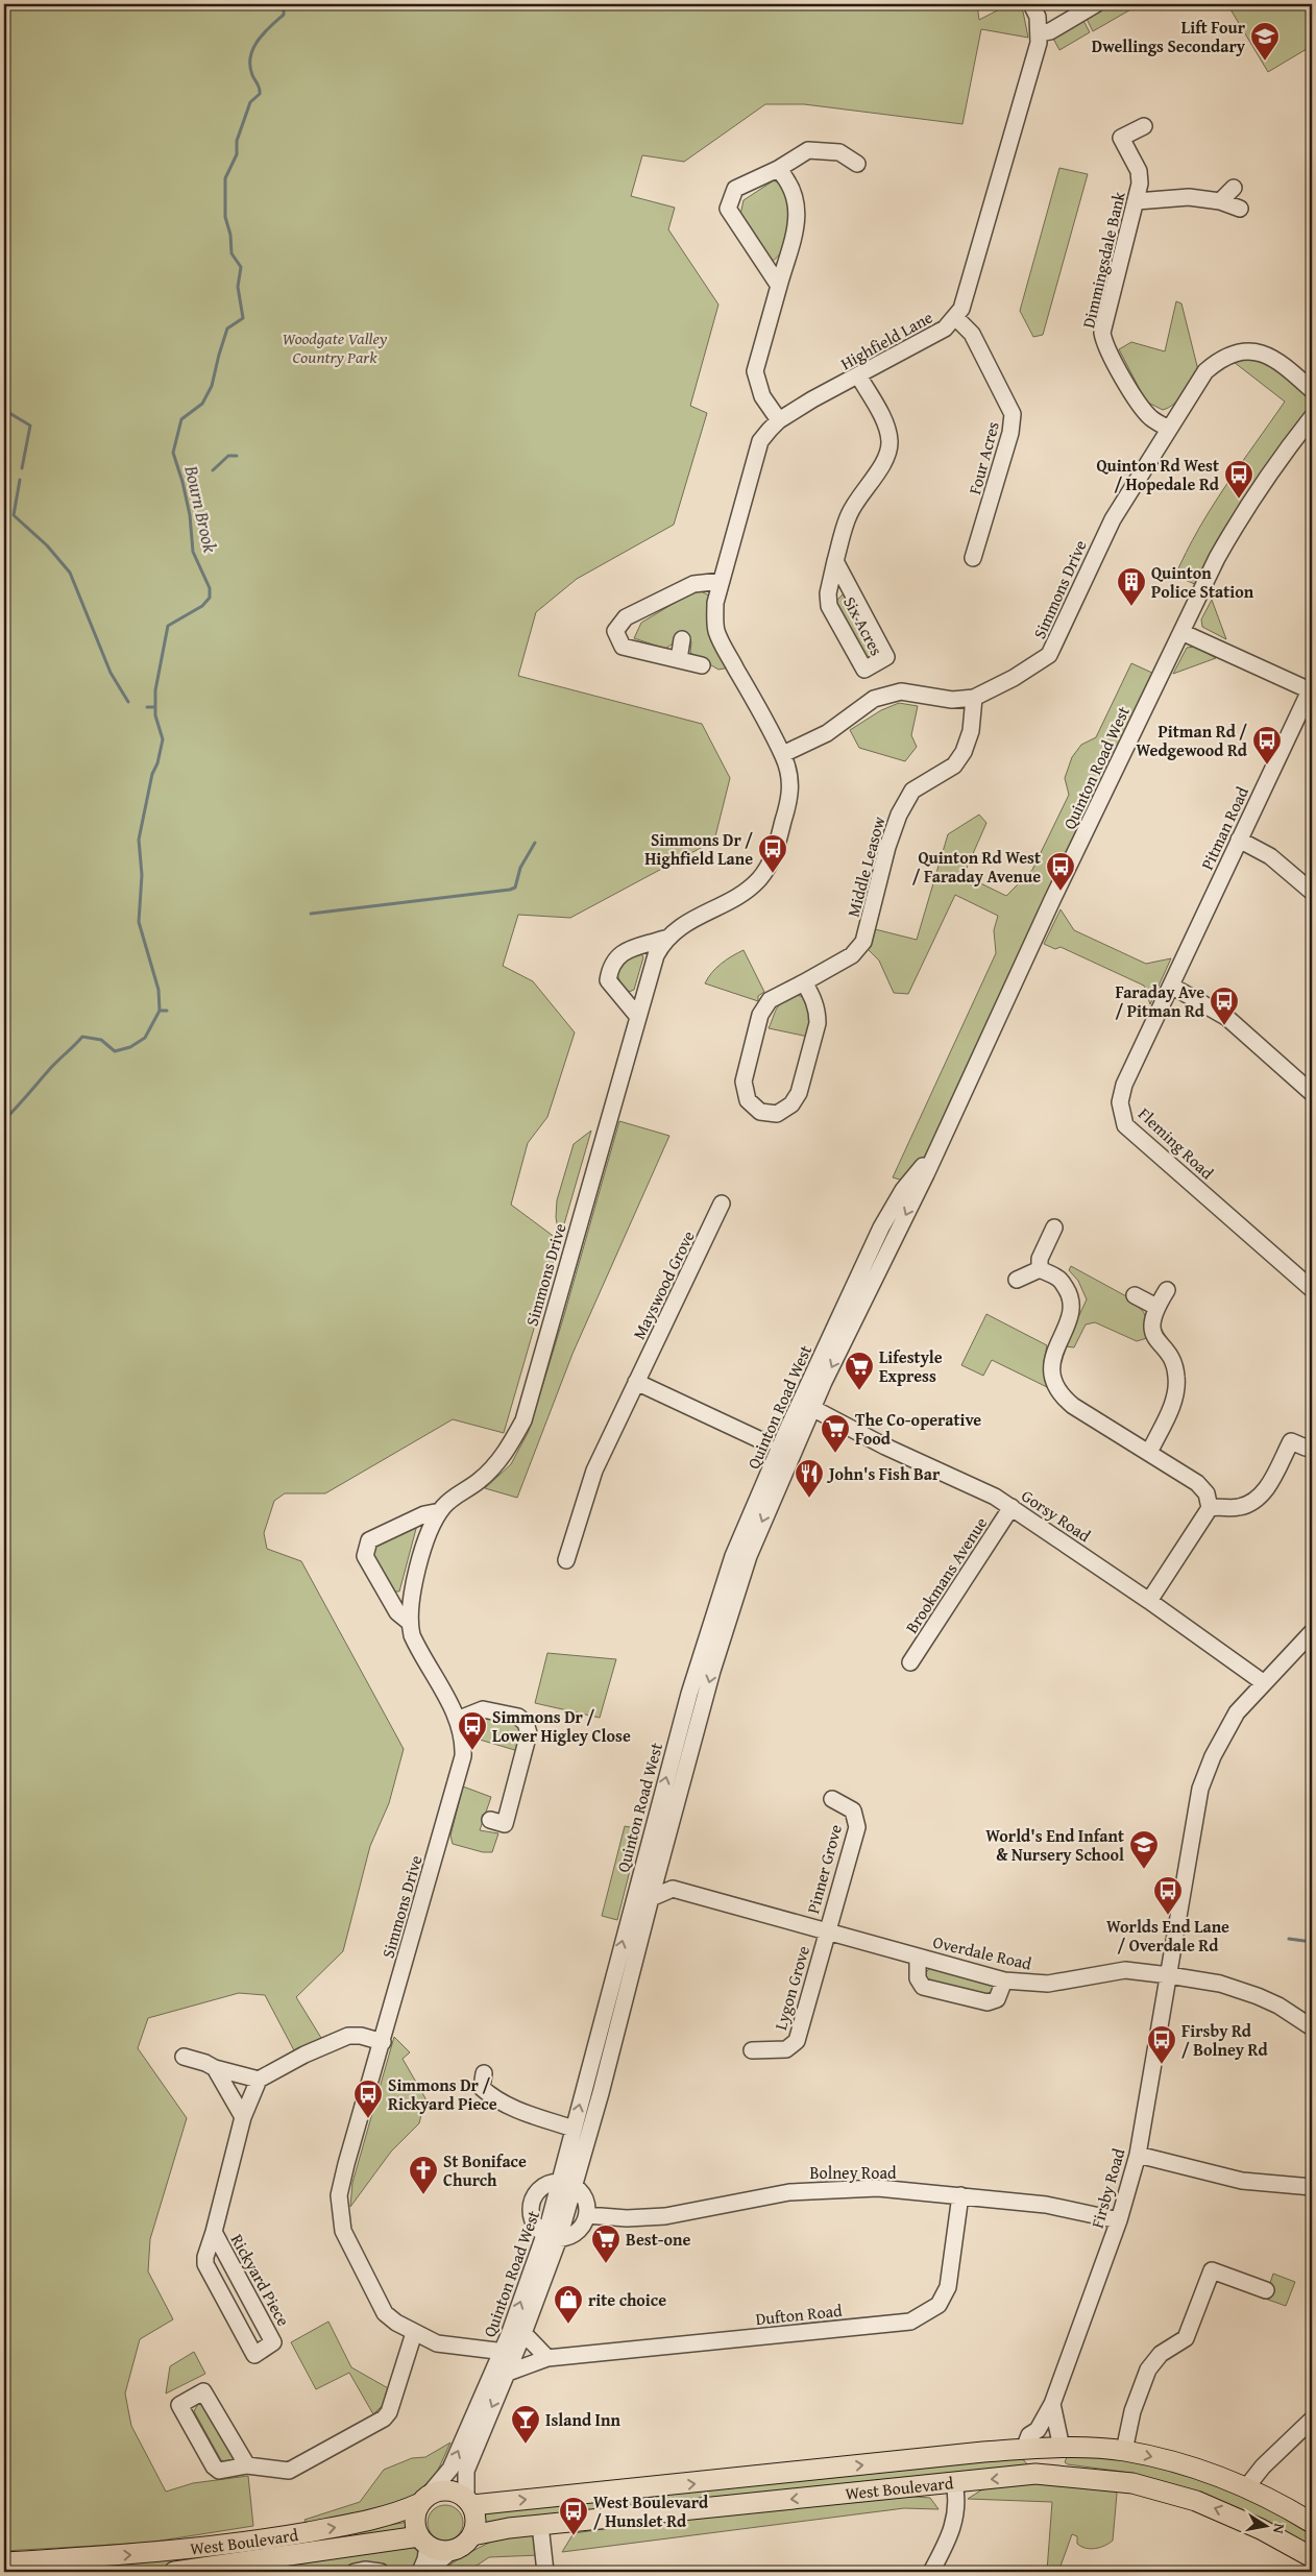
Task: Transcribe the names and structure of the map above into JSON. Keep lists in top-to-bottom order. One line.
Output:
{"streets":{"main road":["West Boulevard"],"street":["Dimmingsdale Bank","Highfield Lane","Four Acres","Simmons Drive","Six Acres","Quinton Road West","Pitman Road","Middle Leasow","Fleming Road","Mayswood Grove","Gorsy Road","Brookmans Avenue","Pinner Grove","Overdale Road","Lygon Grove","Bolney Road","Firsby Road","Rickyard Piece","Dufton Road"]},"crossings":[["Dimmingsdale Bank","Simmons Drive"],["Highfield Lane","Four Acres"],["Highfield Lane","Simmons Drive"],["Highfield Lane","Six Acres"],["Simmons Drive","Middle Leasow"],["Quinton Road West","Gorsy Road"],["Quinton Road West","Dufton Road"],["Quinton Road West","West Boulevard"],["Pitman Road","Fleming Road"],["Gorsy Road","Brookmans Avenue"],["Gorsy Road","Firsby Road"],["Pinner Grove","Overdale Road"],["Pinner Grove","Lygon Grove"],["Overdale Road","Lygon Grove"],["Overdale Road","Firsby Road"],["Bolney Road","Firsby Road"],["Bolney Road","Dufton Road"],["Firsby Road","West Boulevard"]],"water":["Bourn Brook"],"parks":["Woodgate Valley Country Park"],"places":{"school or university":["Lift Four Dwellings Secondary","World's End Infant & Nursery School"],"bus stop":["Quinton Rd West / Hopedale Rd","Pitman Rd / Wedgewood Rd","Simmons Dr / Highfield Lane","Quinton Rd West / Faraday Avenue","Faraday Ave / Pitman Rd","Simmons Dr / Lower Higley Close","Worlds End Lane / Overdale Rd","Firsby Rd / Bolney Rd","Simmons Dr / Rickyard Piece","West Boulevard / Hunslet Rd"],"building":["Quinton Police Station"],"supermarket":["Lifestyle Express","The Co-operative Food","Best-one"],"restaurant":["John's Fish Bar"],"church":["St Boniface Church"],"shop":["rite choice"],"bar":["Island Inn"]},"north":"right"}
